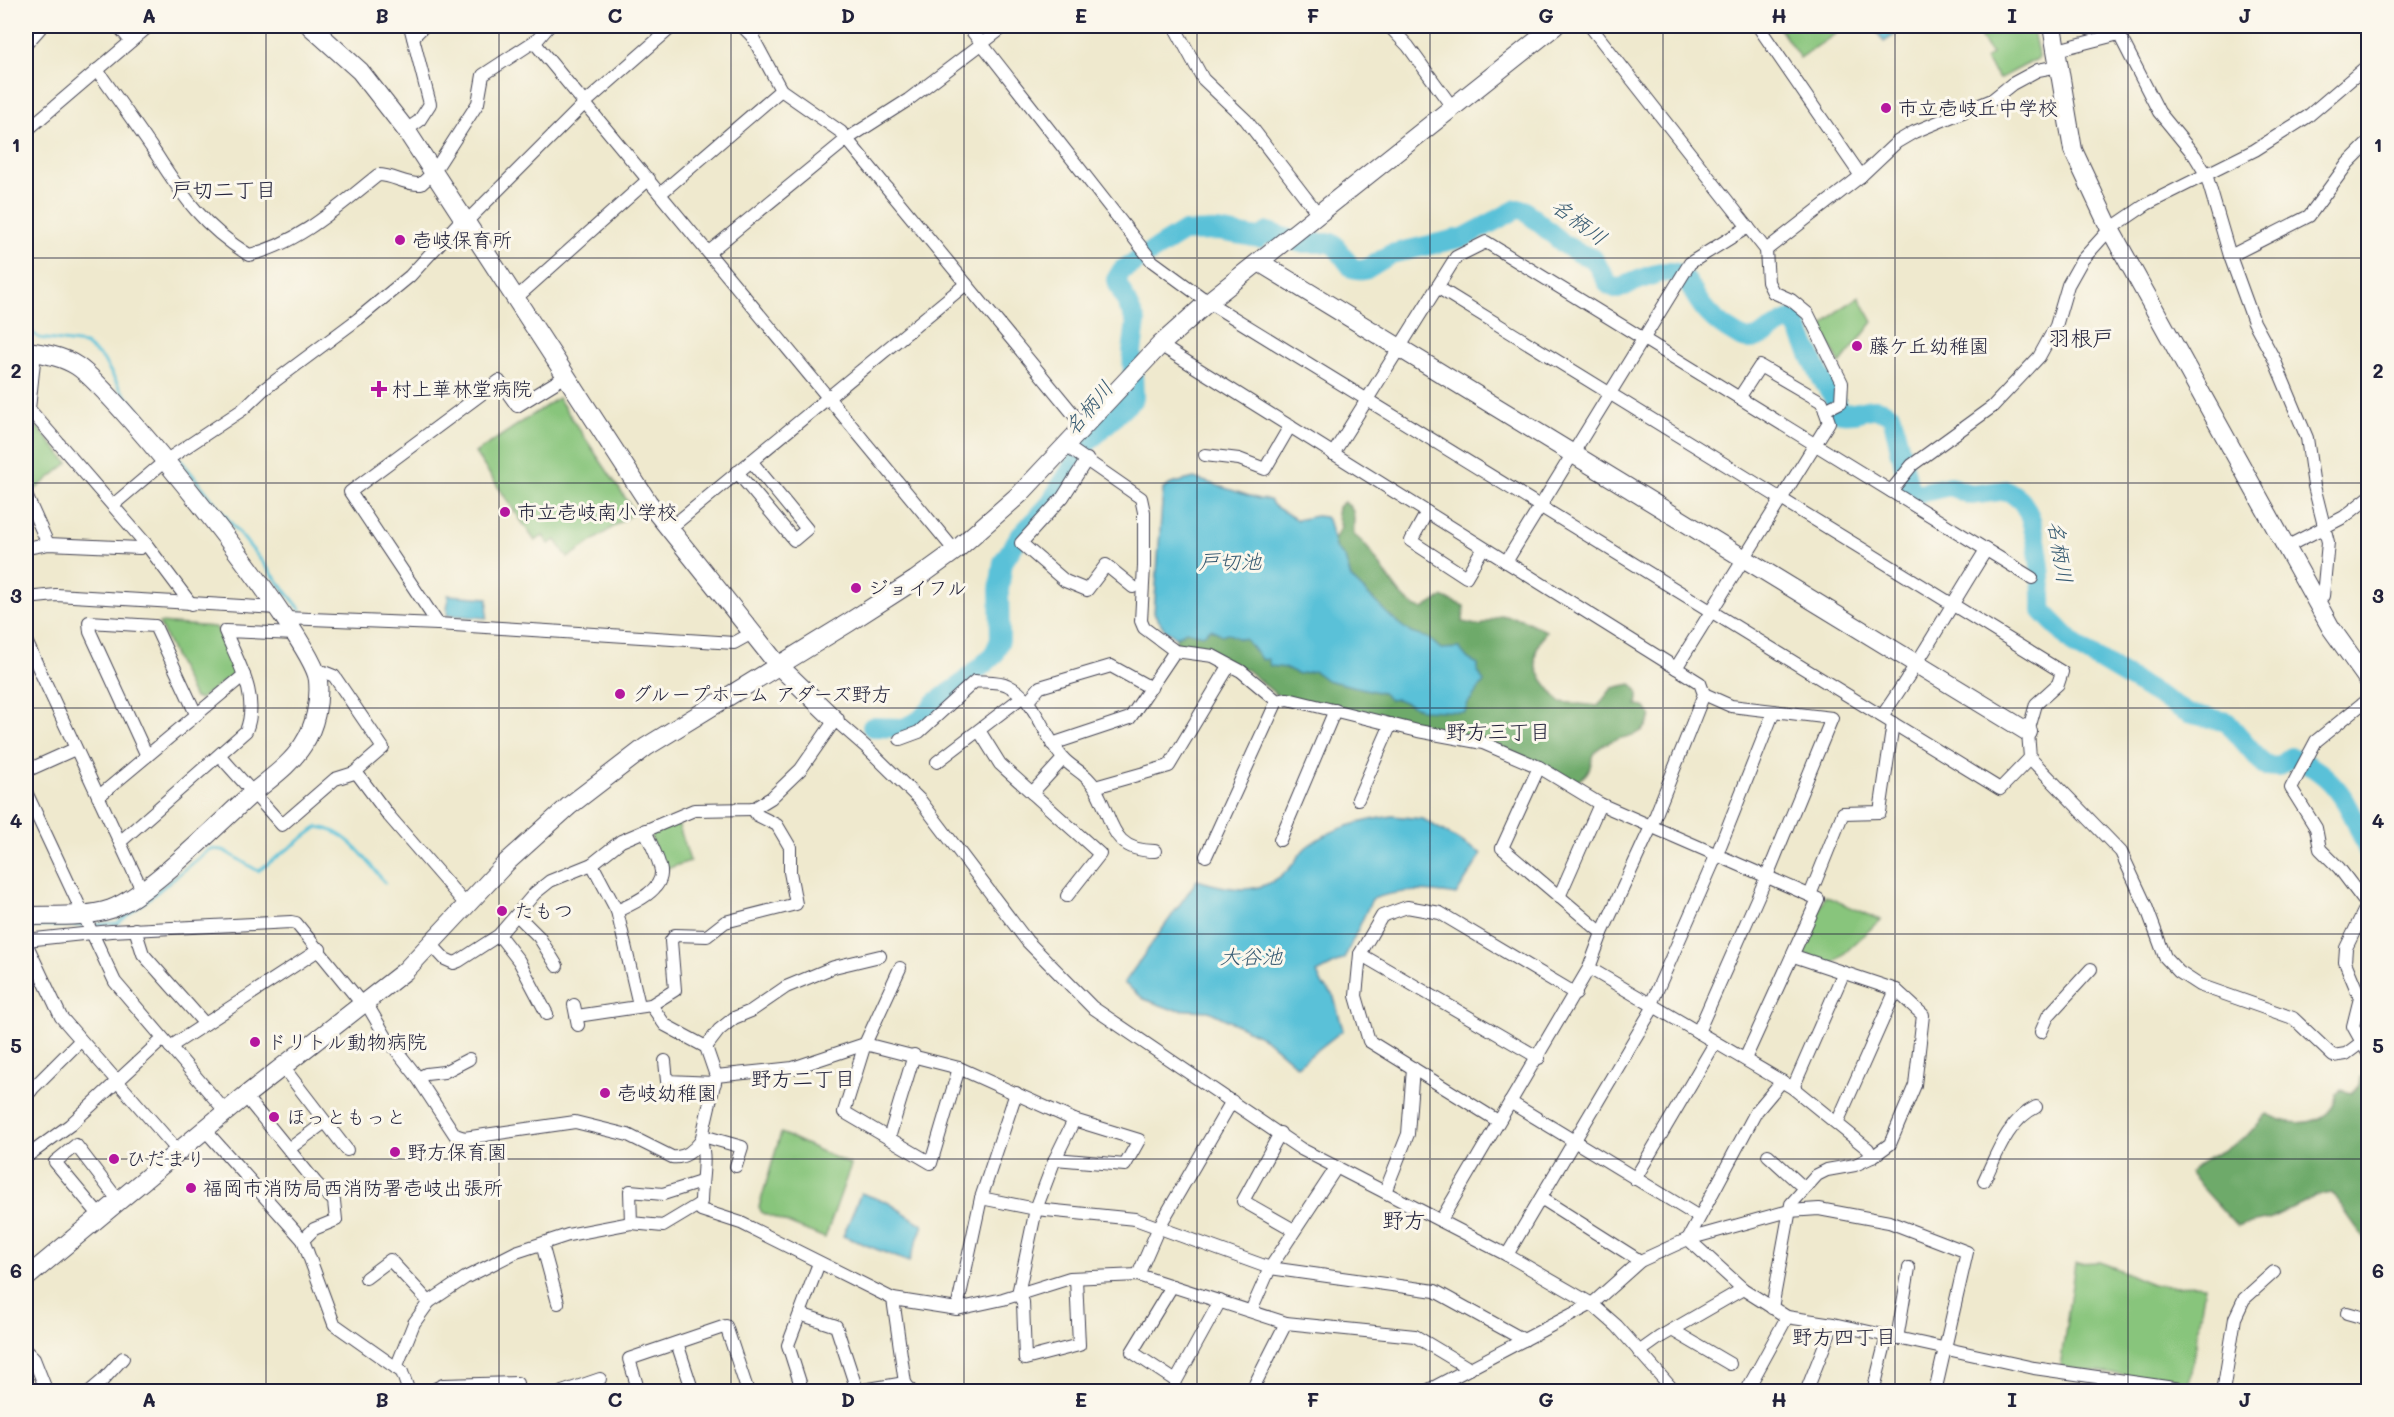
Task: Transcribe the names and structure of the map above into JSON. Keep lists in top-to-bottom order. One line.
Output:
{"districts":["戸切二丁目","羽根戸","野方三丁目","野方二丁目","野方","野方四丁目"],"water":["名柄川","戸切池","大谷池"],"places":{"other":["市立壱岐丘中学校","壱岐保育所","藤ケ丘幼稚園","市立壱岐南小学校","ジョイフル","グループホーム アダーズ野方","たもつ","ドリトル動物病院","壱岐幼稚園","ほっともっと","野方保育園","ひだまり","福岡市消防局西消防署壱岐出張所"],"health":["村上華林堂病院"]},"grid":{"columns":["A","B","C","D","E","F","G","H","I","J"],"rows":["1","2","3","4","5","6"]}}
